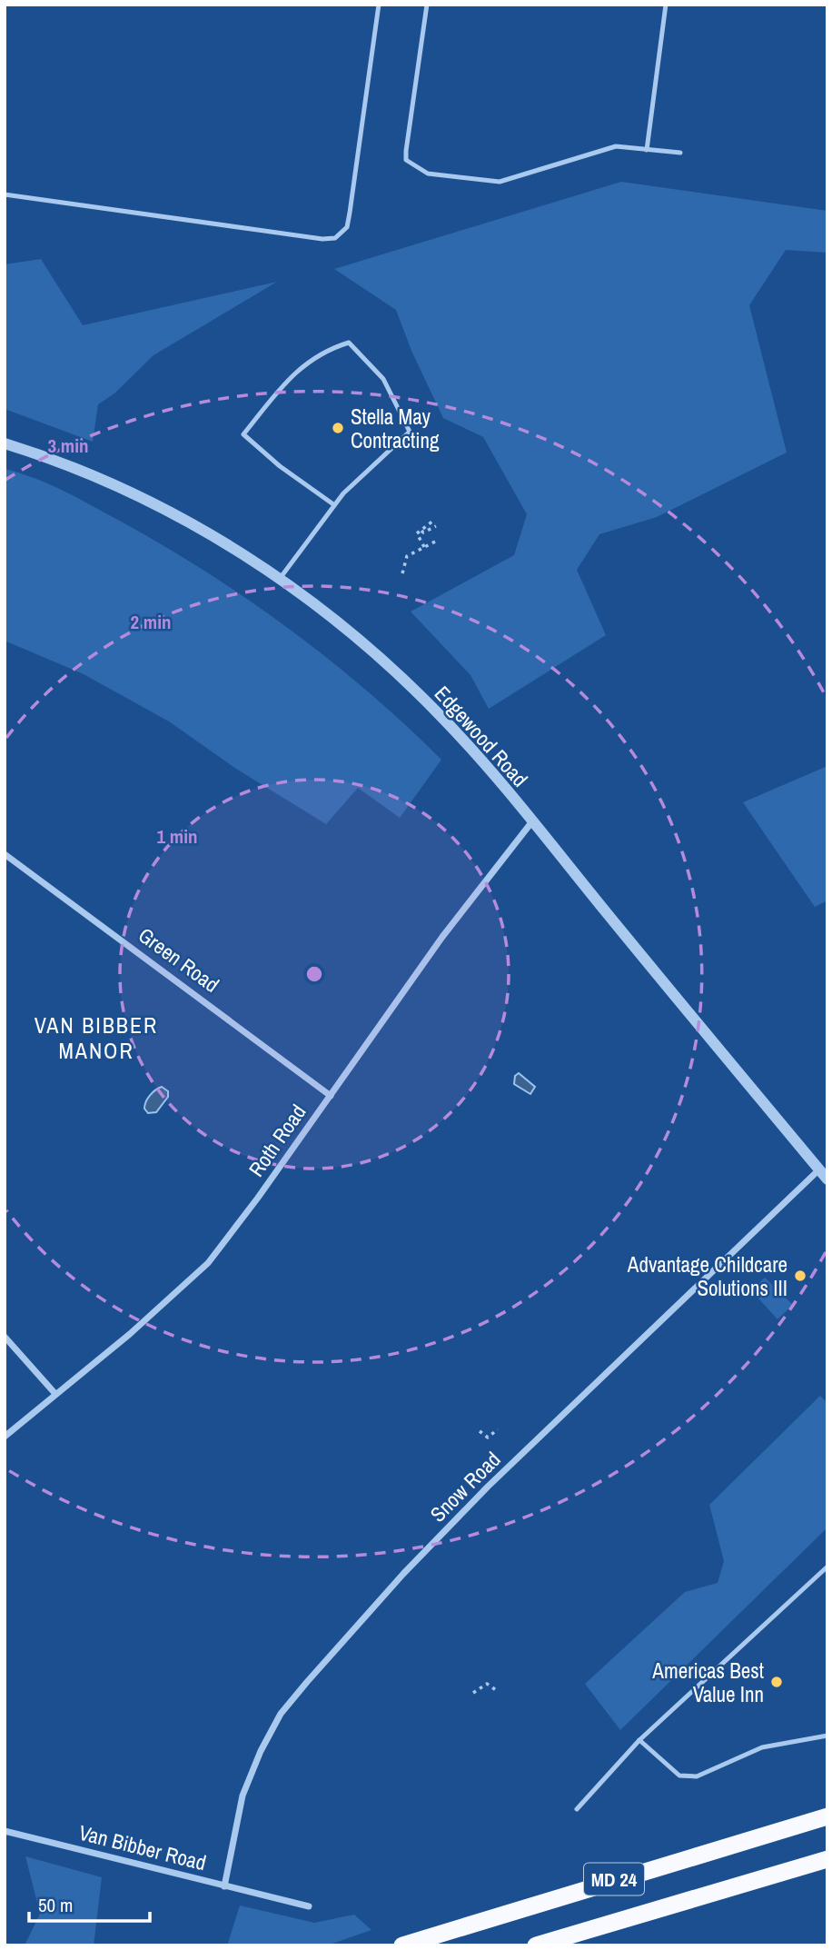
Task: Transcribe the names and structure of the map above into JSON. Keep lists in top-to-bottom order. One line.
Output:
{"streets":{"highway":["MD 24"],"street":["Edgewood Road","Green Road","Roth Road","Snow Road","Van Bibber Road"]},"crossings":[["Edgewood Road","Roth Road"],["Edgewood Road","Snow Road"],["Green Road","Roth Road"],["Snow Road","Van Bibber Road"]],"districts":["VAN BIBBER MANOR"],"places":["Stella May Contracting","Advantage Childcare Solutions III","Americas Best Value Inn"],"scale_bar":"50 m","rings":["3 min","2 min","1 min"]}
